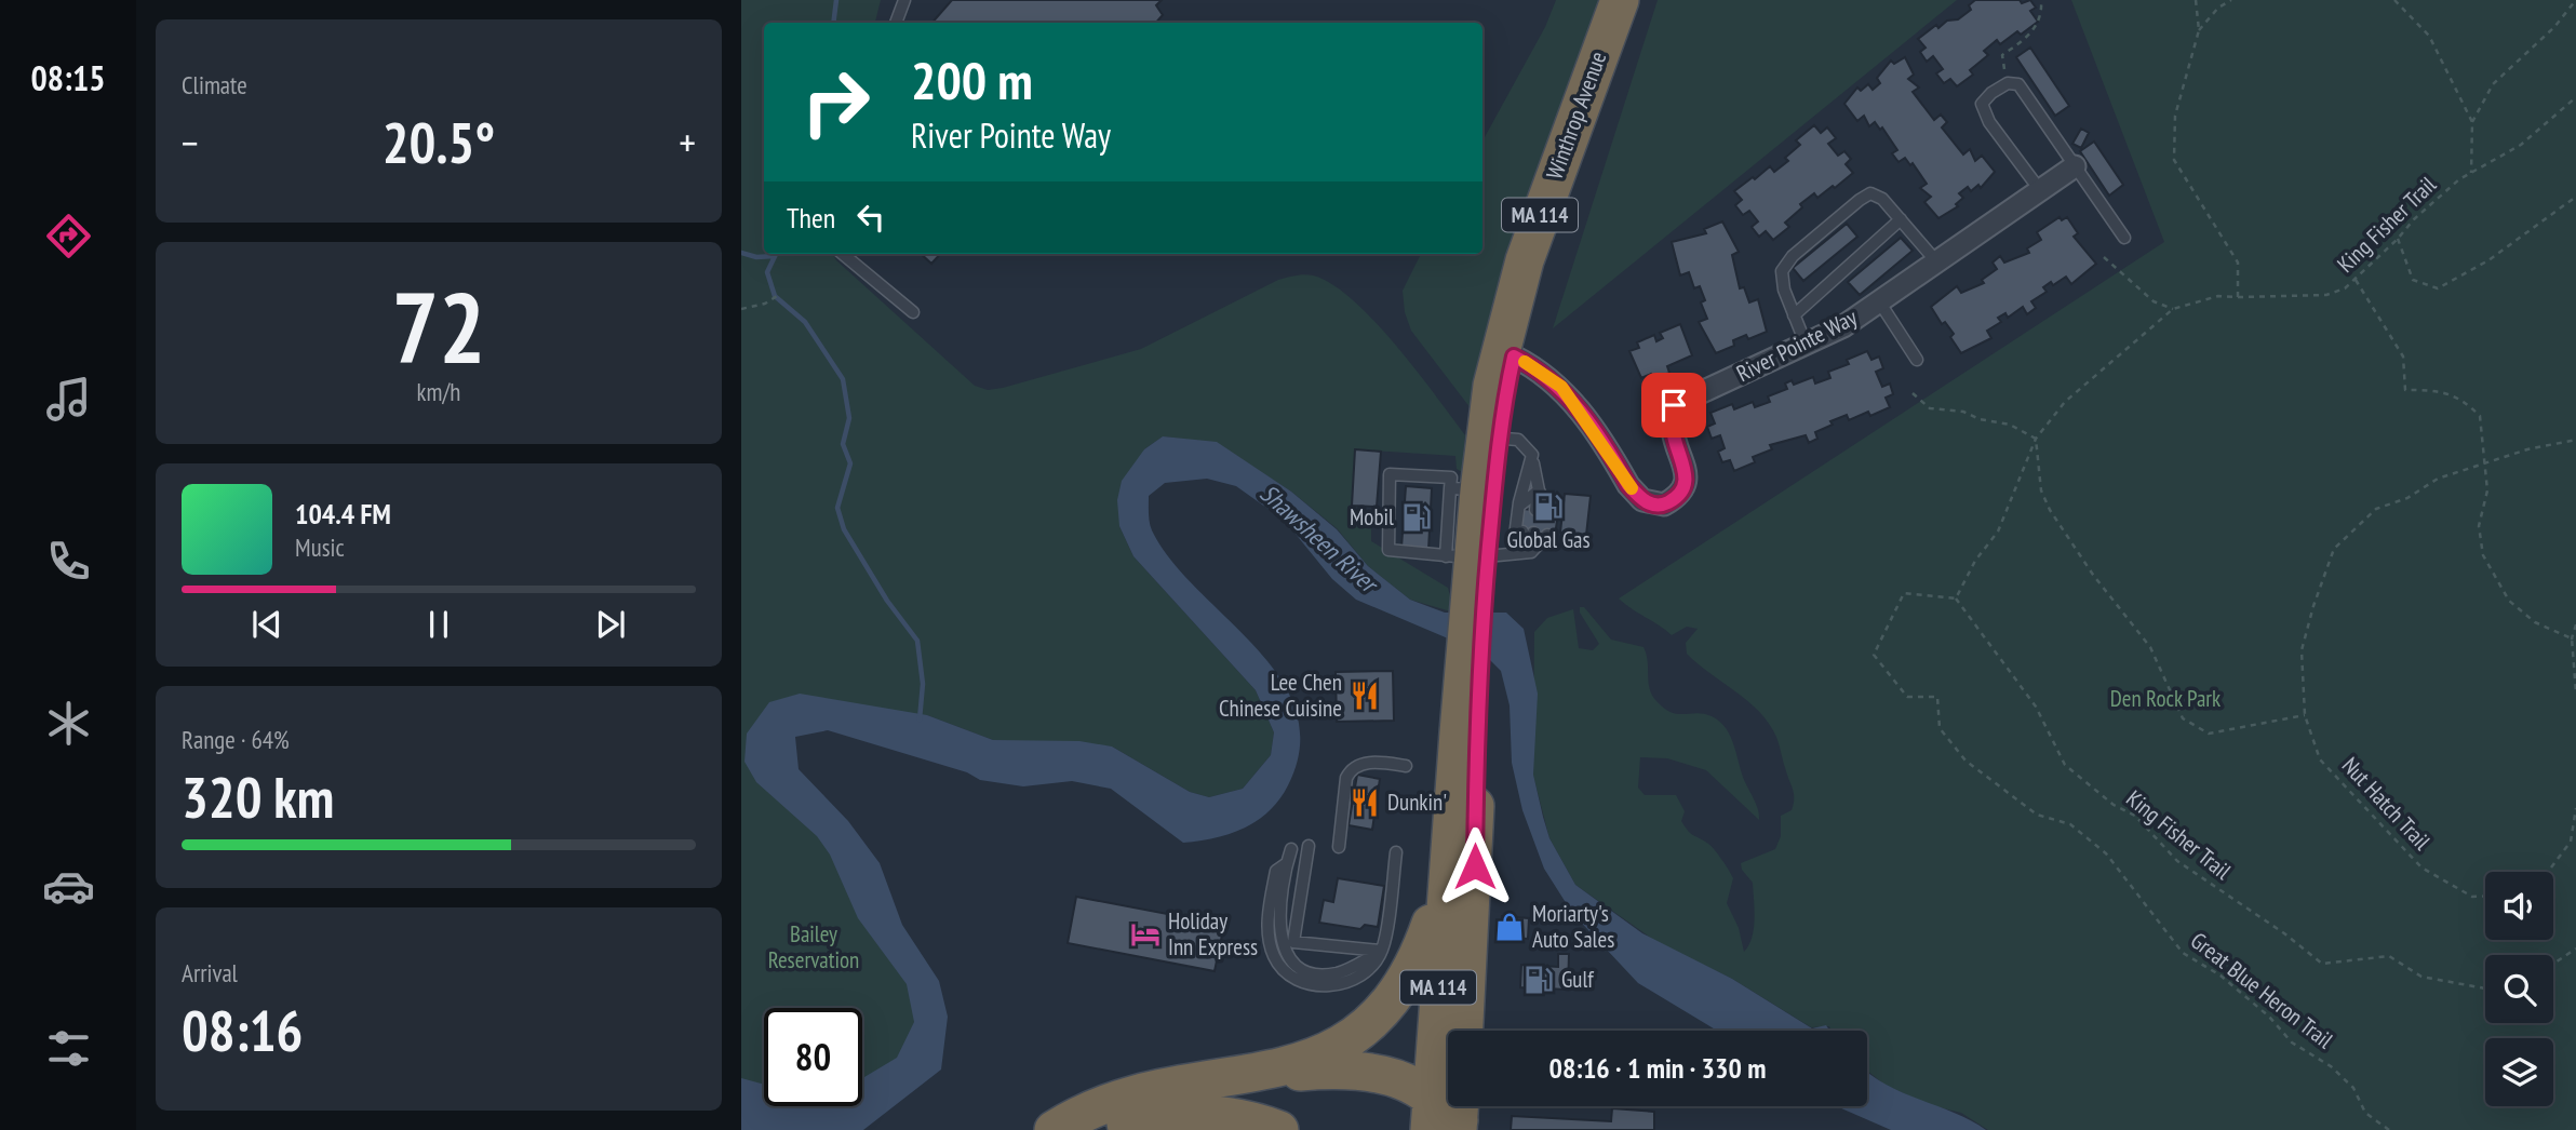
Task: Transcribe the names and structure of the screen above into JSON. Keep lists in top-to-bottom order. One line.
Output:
{"streets":{"highway":["Winthrop Avenue","MA 114"],"street":["River Pointe Way"],"path":["King Fisher Trail","Nut Hatch Trail","Great Blue Heron Trail"]},"crossings":[["Winthrop Avenue","River Pointe Way"],["King Fisher Trail","Great Blue Heron Trail"]],"water":["Shawsheen River"],"parks":["Den Rock Park","Bailey Reservation"],"places":{"fuel station":["Global Gas","Mobil","Gulf"],"restaurant":["Lee Chen Chinese Cuisine","Dunkin'"],"shop":["Moriarty's Auto Sales"],"hotel":["Holiday Inn Express"]},"page":{"tabs":"08:15","tile":["Climate",["72","km/h"],["Range · 64%","320 km"],["Arrival","08:16"]],"turn":["200 m","River Pointe Way"],"heat":["−","20.5°","+"],"then":"Then","song":["104.4 FM","Music"],"limit":"80","trip":"08:16 · 1 min · 330 m"}}
